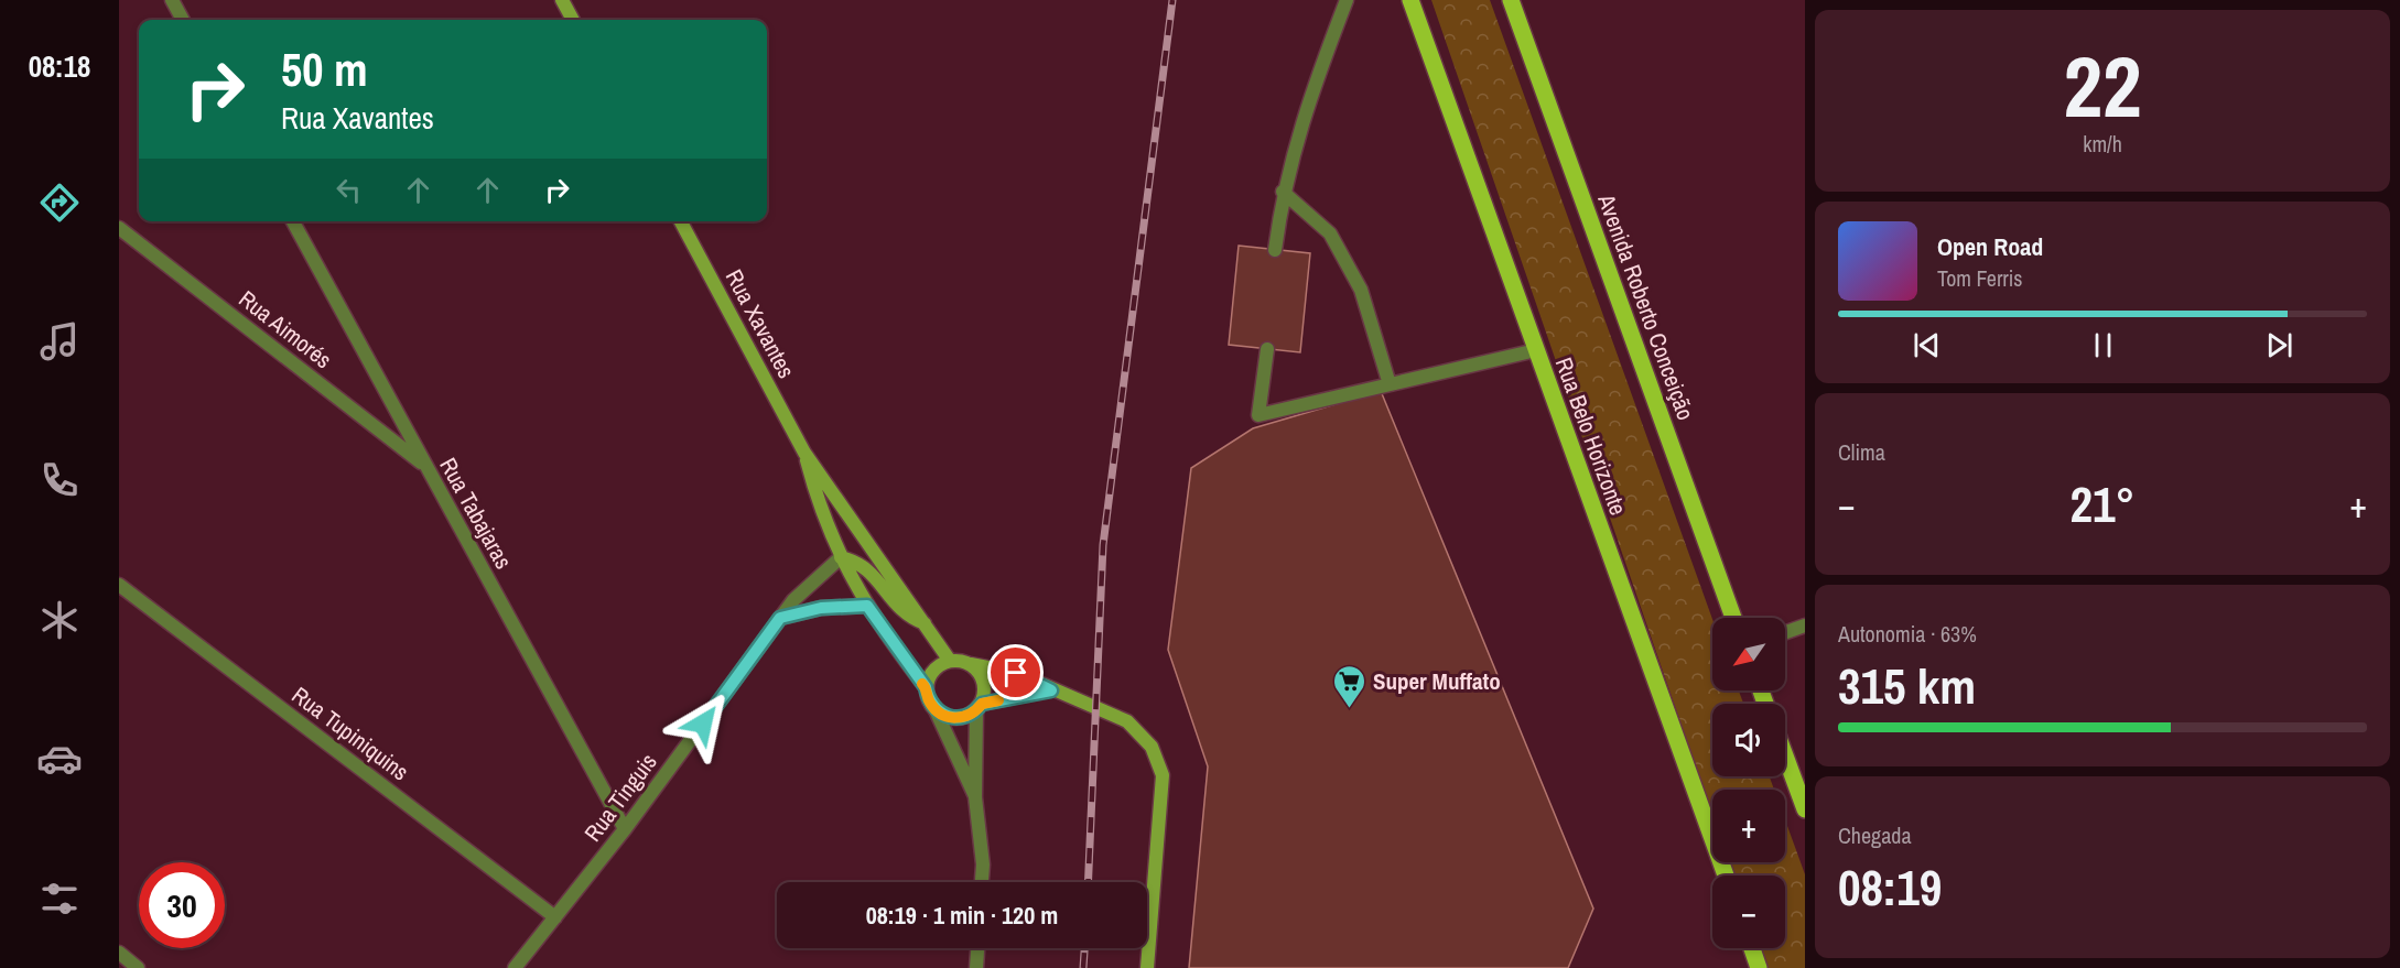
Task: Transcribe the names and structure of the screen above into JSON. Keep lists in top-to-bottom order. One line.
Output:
{"streets":{"main road":["Avenida Roberto Conceição","Rua Xavantes","Rua Belo Horizonte"],"street":["Rua Aimorés","Rua Tabajaras","Rua Tupiniquins","Rua Tinguis"]},"crossings":[["Rua Xavantes","Rua Tinguis"],["Rua Aimorés","Rua Tabajaras"],["Rua Tabajaras","Rua Tinguis"],["Rua Tupiniquins","Rua Tinguis"]],"places":{"supermarket":["Super Muffato"]},"north":"bottom left","page":{"tabs":"08:18","tile":[["22","km/h"],"Clima",["Autonomia · 63%","315 km"],["Chegada","08:19"]],"turn":["50 m","Rua Xavantes"],"song":["Open Road","Tom Ferris"],"heat":["−","21°","+"],"map_buttons":["+","−"],"limit":"30","trip":"08:19 · 1 min · 120 m"}}
